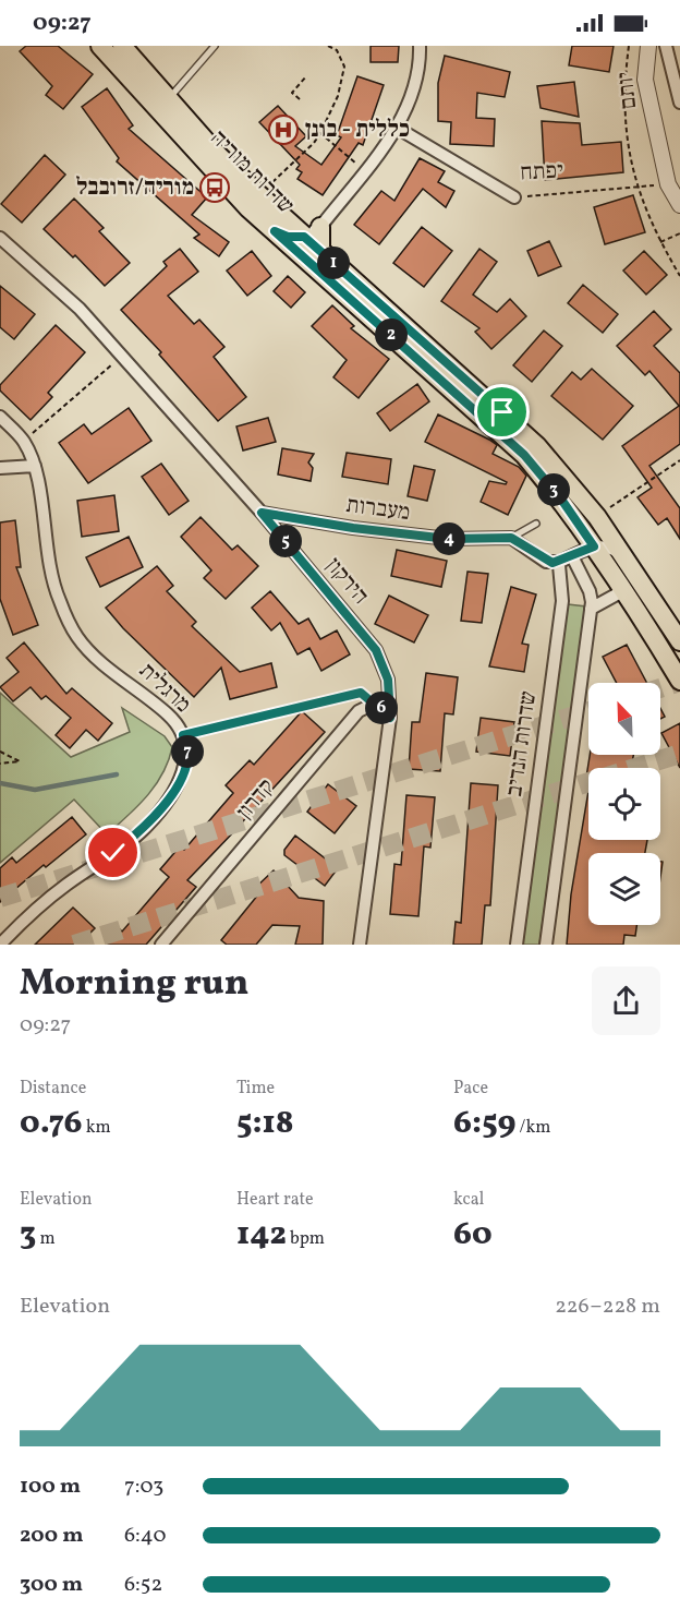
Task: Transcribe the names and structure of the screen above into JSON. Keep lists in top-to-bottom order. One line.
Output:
{"streets":{"main road":["שדרות מוריה"],"street":["יותם","יפתח","מעברות","הירקון","מרגלית","שדרות הנדיב","קדרון"]},"crossings":[["יותם","יפתח"],["מעברות","הירקון"]],"places":{"hospital":["כללית - בונן"],"bus stop":["מוריה/זרובבל"]},"north":"top left","page":{"status":"09:27","pins":["1","2","3","4","5","6","7"],"heading":["Morning run","09:27"],"stats":[["Distance","0.76 km"],["Time","5:18"],["Pace","6:59 /km"],["Elevation","3 m"],["Heart rate","142 bpm"],["kcal","60"]],"chart":["Elevation","226–228 m"],"list":[{"name":"100 m","note":"7:03"},{"name":"200 m","note":"6:40"},{"name":"300 m","note":"6:52"}]}}
